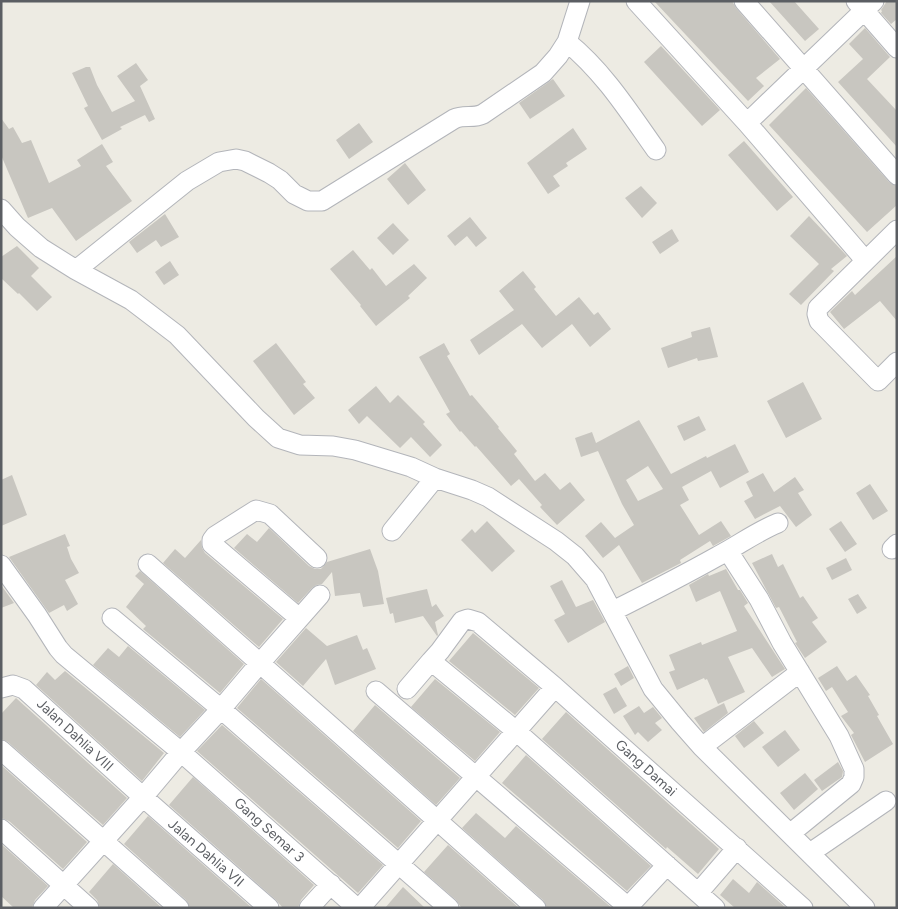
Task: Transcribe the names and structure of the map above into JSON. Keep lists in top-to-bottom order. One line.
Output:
{"streets":{"street":["Jalan Dahlia VIII","Gang Damai","Gang Semar 3","Jalan Dahlia VII"]},"crossings":[["Jalan Dahlia VIII","Jalan Dahlia VII"]]}
